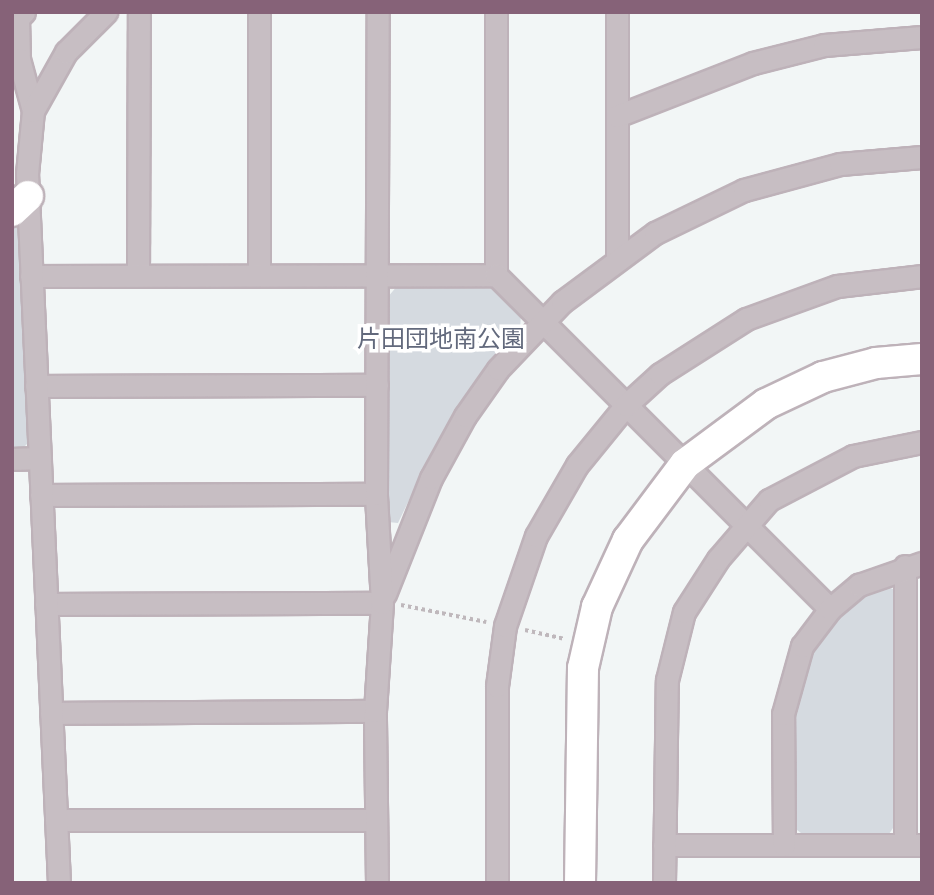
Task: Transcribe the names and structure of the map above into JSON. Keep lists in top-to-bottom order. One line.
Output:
{"parks":["片田団地南公園"]}
